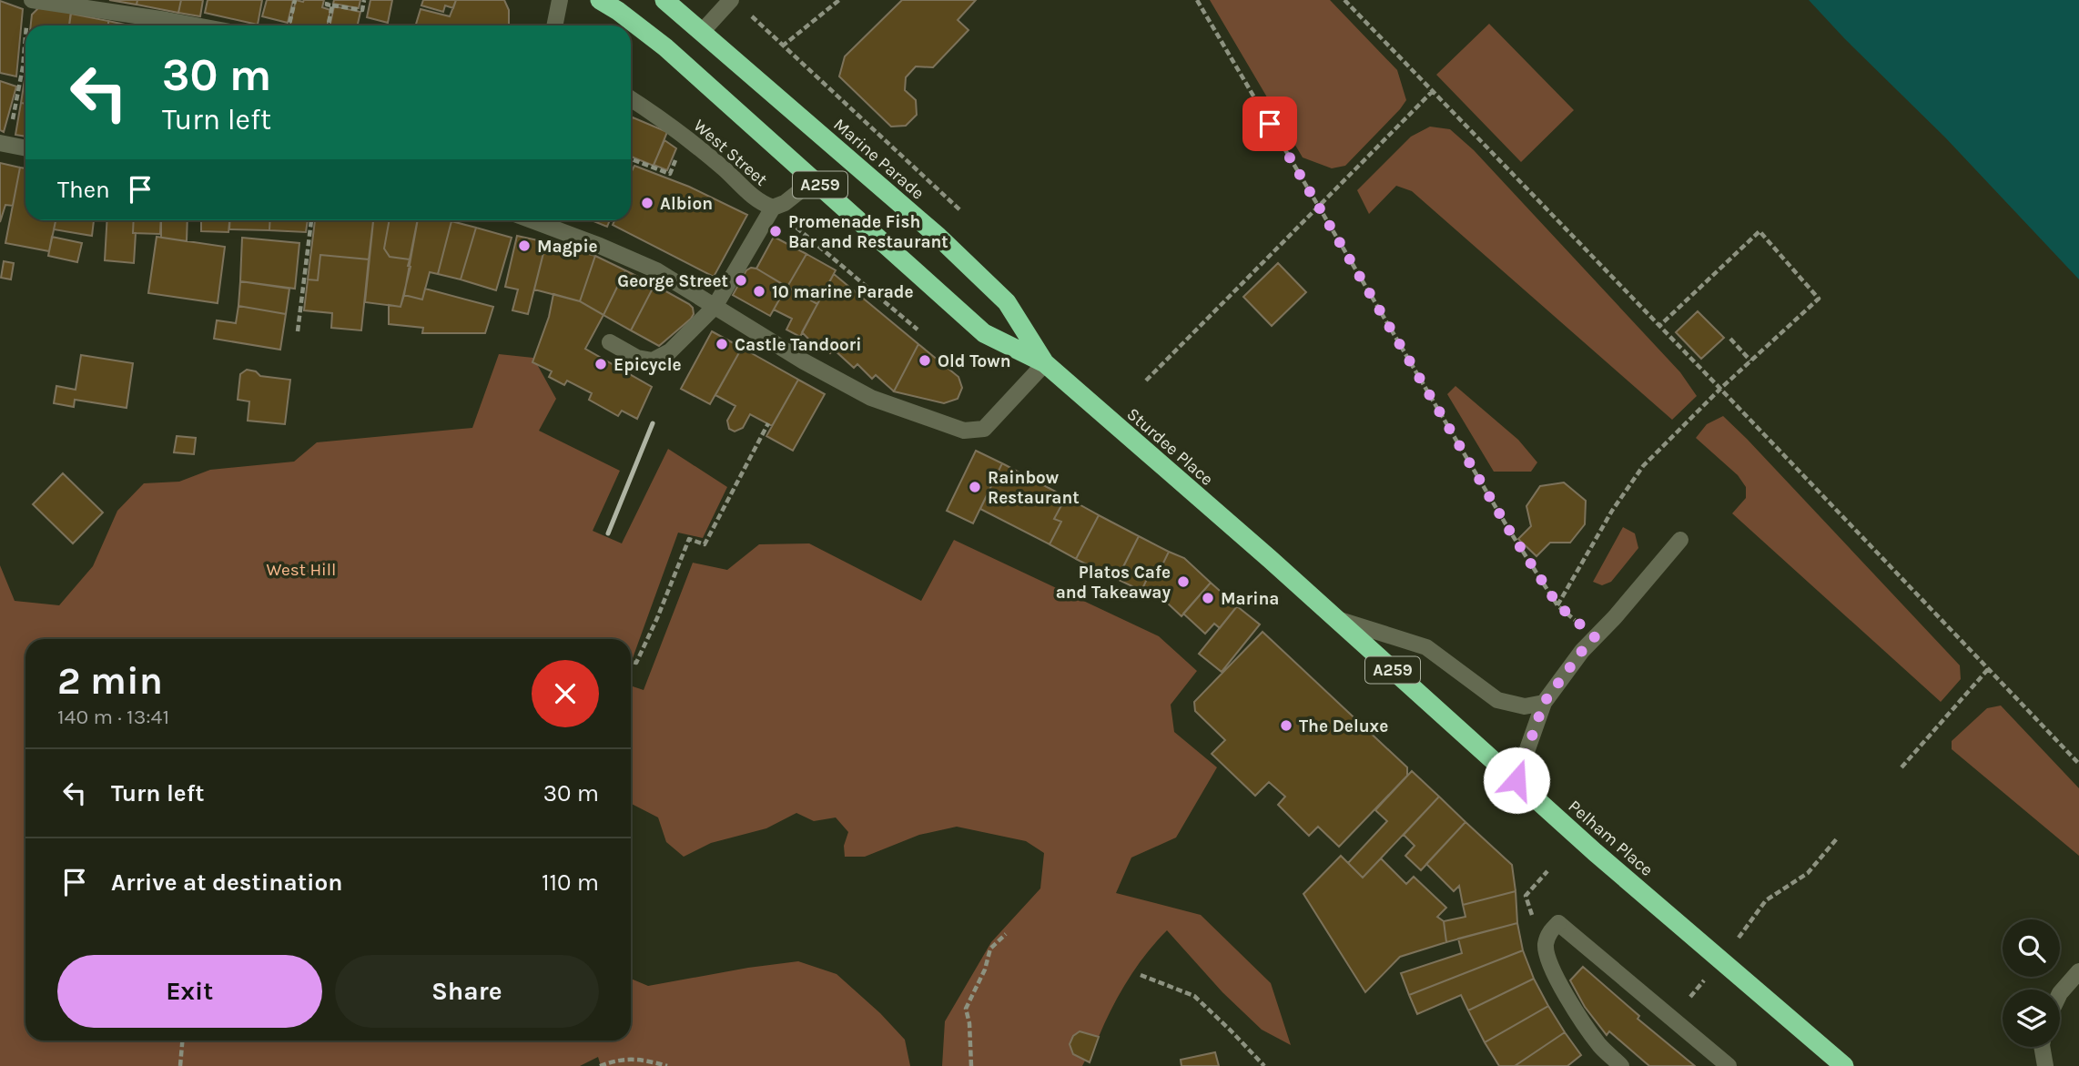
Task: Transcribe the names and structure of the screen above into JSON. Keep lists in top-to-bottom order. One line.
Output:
{"streets":{"highway":["Marine Parade","A259","Sturdee Place","Pelham Place"],"street":["West Street"]},"crossings":[["West Street","A259"],["Marine Parade","A259"],["Marine Parade","Sturdee Place"],["A259","Sturdee Place"],["Sturdee Place","Pelham Place"]],"parks":["West Hill"],"places":["Albion","Promenade Fish Bar and Restaurant","Magpie","George Street","10 marine Parade","Castle Tandoori","Old Town","Epicycle","Rainbow Restaurant","Platos Cafe and Takeaway","Marina","The Deluxe"],"page":{"turn":["30 m","Turn left"],"then":"Then","heading":["2 min","140 m · 13:41"],"list":[{"name":"Turn left","value":"30 m"},{"name":"Arrive at destination","value":"110 m"}],"buttons":["Exit","Share"]}}
